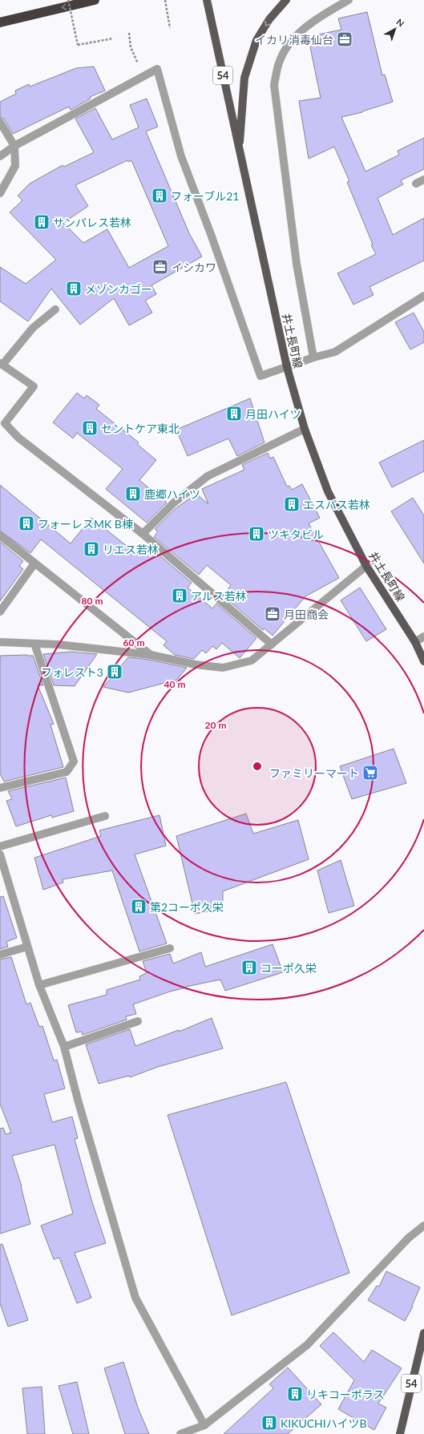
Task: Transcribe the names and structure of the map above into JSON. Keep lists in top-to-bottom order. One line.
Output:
{"streets":{"main road":["54","井土長町線"]},"places":{"office":["イカリ消毒仙台","イシカワ","月田商会"],"building":["フォーブル21","サンパレス若林","メゾンカゴー","月田ハイツ","セントケア東北","鹿郷ハイツ","エスパス若林","フォーレスMK B棟","ツキタビル","リエス若林","アルス若林","フォレスト3","第2コーポ久栄","コーポ久栄","リキコーポラス","KIKUCHIハイツB"],"supermarket":["ファミリーマート"]},"north":"top right","rings":["80 m","60 m","40 m","20 m"]}
